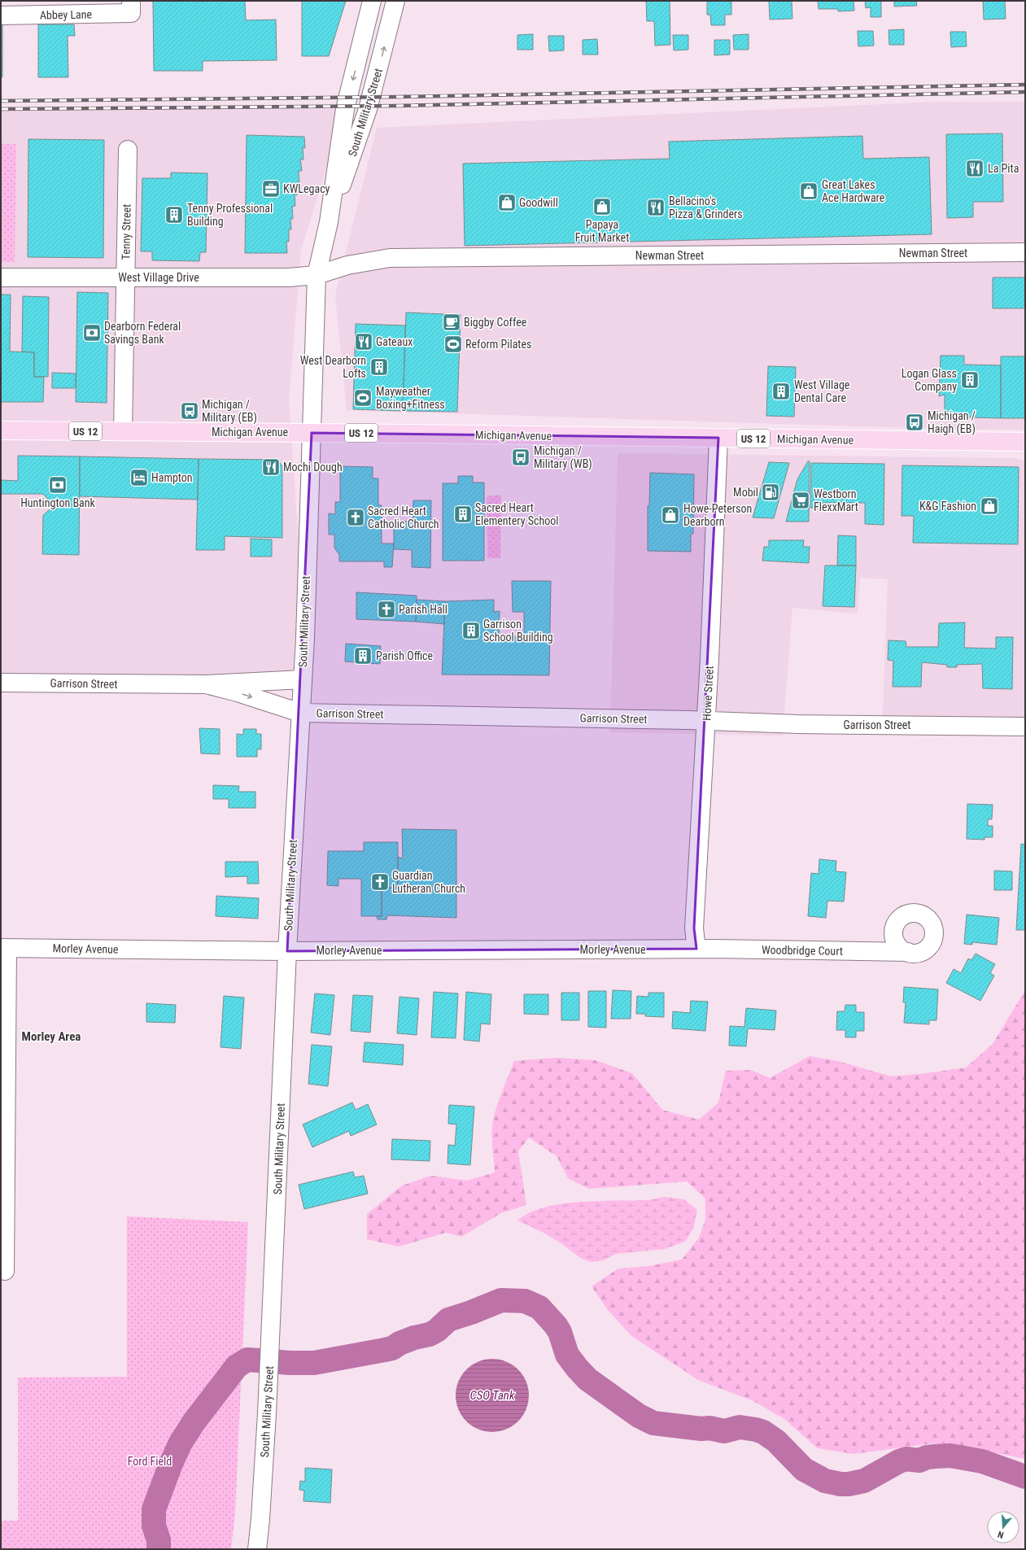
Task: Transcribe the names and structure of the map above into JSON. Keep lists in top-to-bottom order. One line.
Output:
{"streets":{"main road":["US 12","Michigan Avenue"],"street":["Abbey Lane","South Military Street","Tenny Street","Newman Street","West Village Drive","Garrison Street","Howe Street","Morley Avenue","Woodbridge Court"]},"crossings":[["South Military Street","Newman Street"],["South Military Street","West Village Drive"],["South Military Street","Michigan Avenue"],["South Military Street","Garrison Street"],["South Military Street","Morley Avenue"],["Tenny Street","West Village Drive"],["Tenny Street","Michigan Avenue"],["Newman Street","West Village Drive"],["Michigan Avenue","Howe Street"],["Garrison Street","Howe Street"],["Howe Street","Morley Avenue"],["Howe Street","Woodbridge Court"],["Morley Avenue","Woodbridge Court"]],"districts":["Morley Area"],"water":["CSO Tank"],"parks":["Ford Field"],"places":{"restaurant":["La Pita","Bellacino's Pizza & Grinders","Gateaux","Mochi Dough"],"office":["KWLegacy"],"shop":["Great Lakes Ace Hardware","Goodwill","Papaya Fruit Market","K&G Fashion","Howe-Peterson Dearborn"],"building":["Tenny Professional Building","West Dearborn Lofts","Logan Glass Company","West Village Dental Care","Sacred Heart Elementery School","Garrison School Building","Parish Office"],"cafe":["Biggby Coffee"],"bank":["Dearborn Federal Savings Bank","Huntington Bank"],"sports":["Reform Pilates","Mayweather Boxing+Fitness"],"bus stop":["Michigan / Military (EB)","Michigan / Haigh (EB)","Michigan / Military (WB)"],"hotel":["Hampton"],"fuel station":["Mobil"],"supermarket":["Westborn FlexxMart"],"church":["Sacred Heart Catholic Church","Parish Hall","Guardian Lutheran Church"]},"north":"bottom"}
